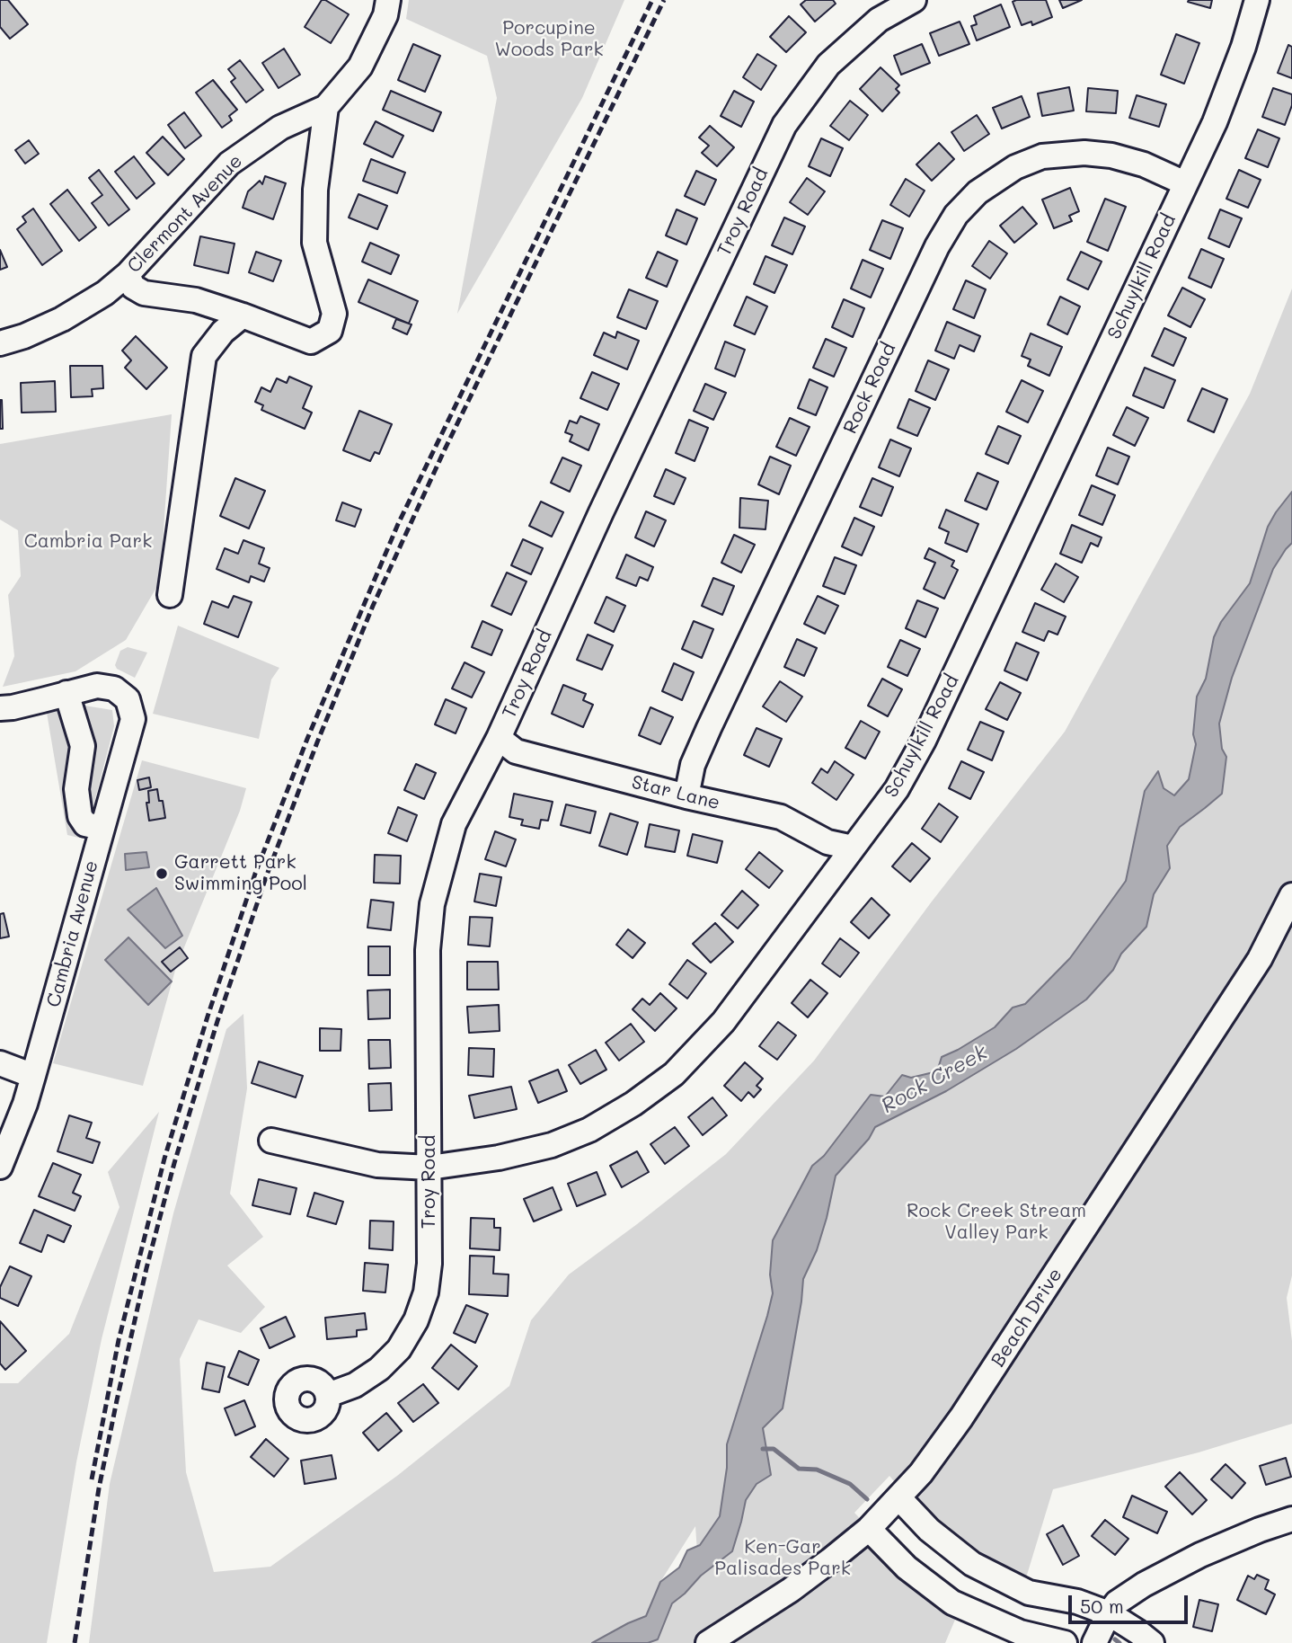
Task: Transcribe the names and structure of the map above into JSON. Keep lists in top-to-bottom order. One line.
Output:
{"streets":{"street":["Troy Road","Clermont Avenue","Schuylkill Road","Rock Road","Star Lane","Cambria Avenue","Beach Drive"]},"crossings":[["Troy Road","Schuylkill Road"],["Troy Road","Star Lane"],["Schuylkill Road","Rock Road"],["Schuylkill Road","Star Lane"],["Rock Road","Star Lane"]],"water":["Rock Creek"],"parks":["Porcupine Woods Park","Cambria Park","Rock Creek Stream Valley Park","Ken-Gar Palisades Park"],"places":["Garrett Park Swimming Pool"],"scale_bar":"50 m"}
